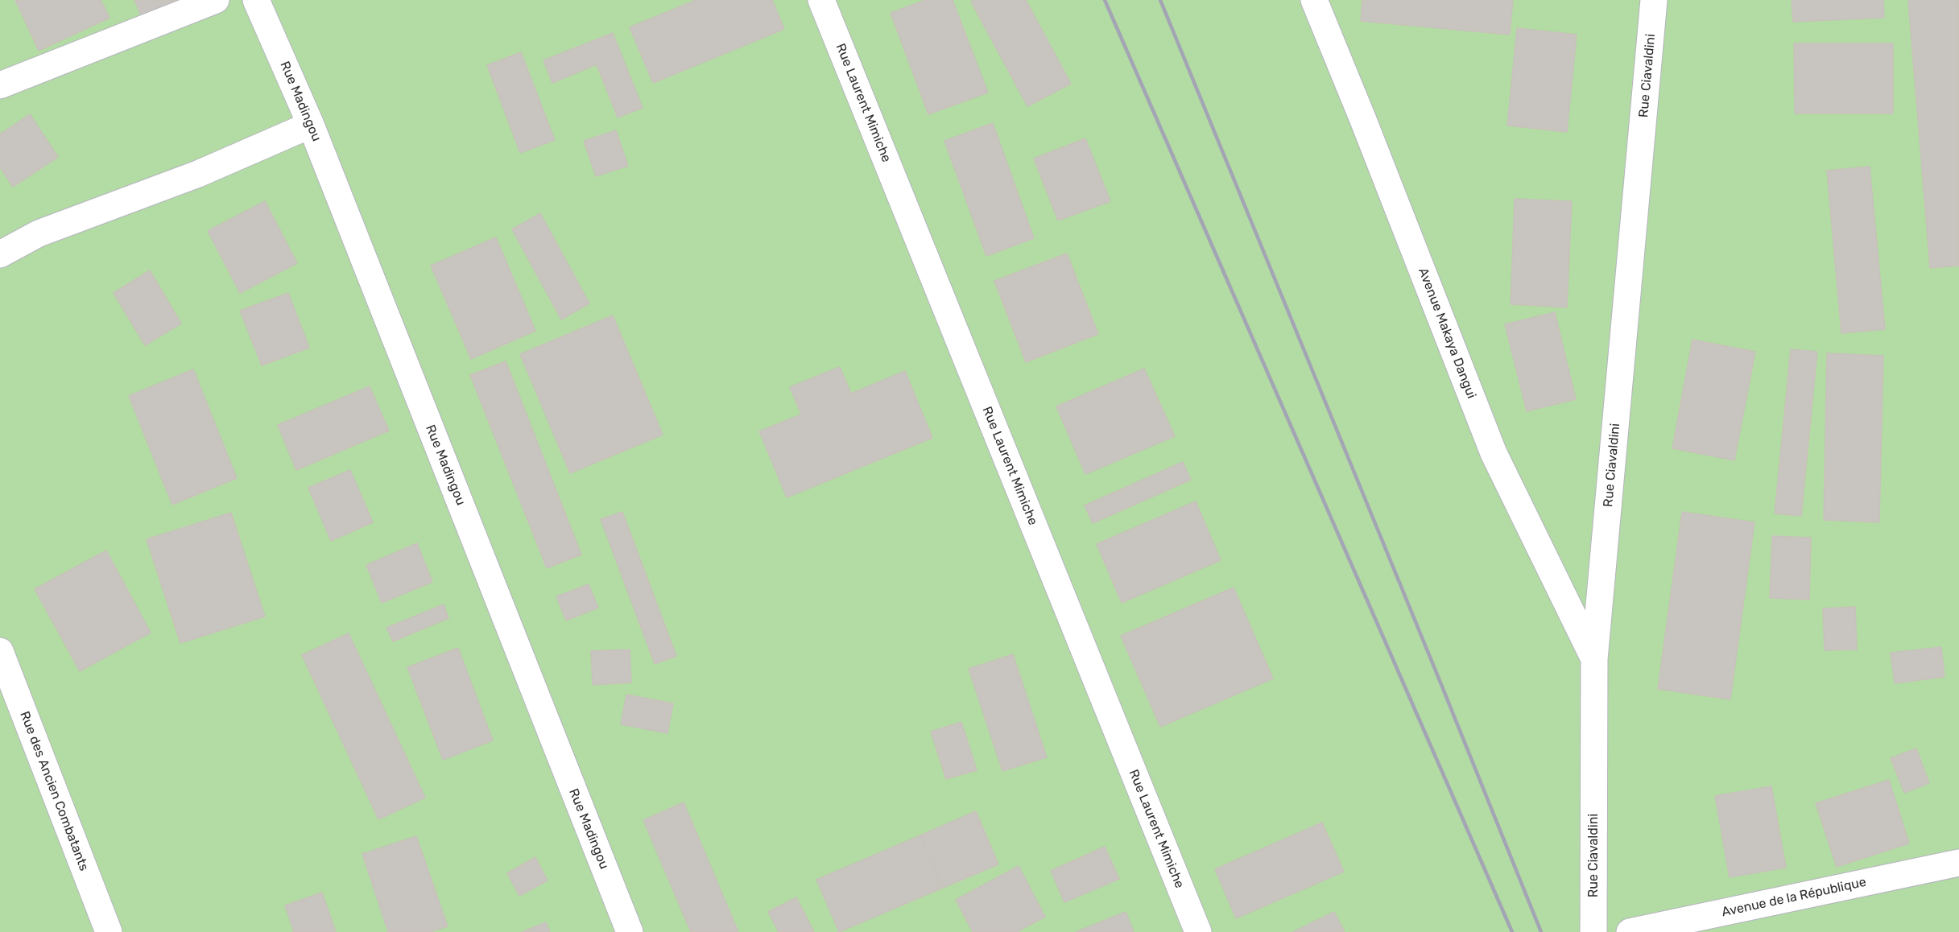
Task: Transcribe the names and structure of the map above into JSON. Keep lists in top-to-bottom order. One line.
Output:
{"streets":{"street":["Rue Ciavaldini","Rue Madingou","Rue Laurent Mimiche","Avenue Makaya Dangui","Rue des Ancien Combatants","Avenue de la République"]},"crossings":[["Rue Ciavaldini","Avenue Makaya Dangui"]]}
